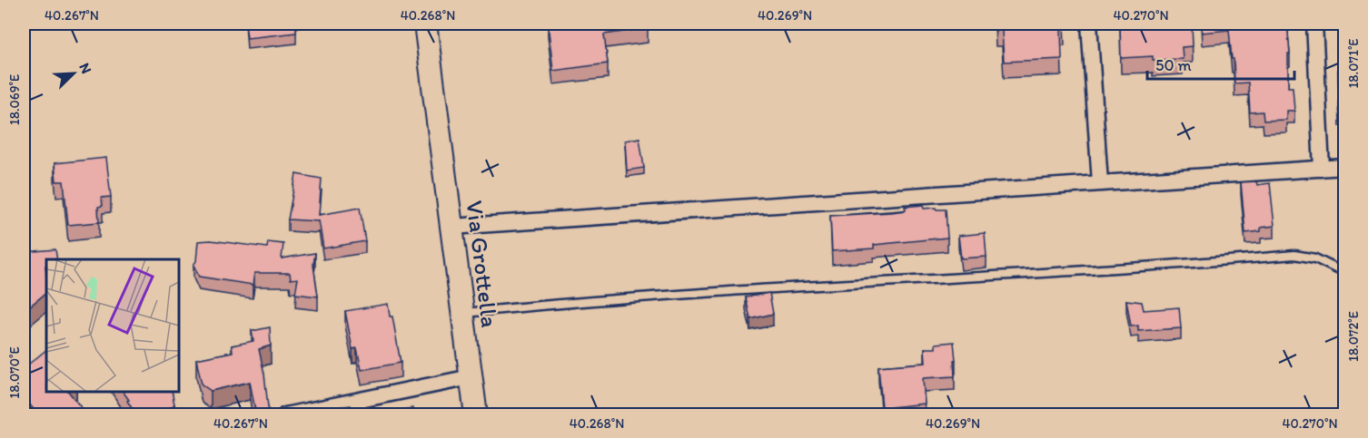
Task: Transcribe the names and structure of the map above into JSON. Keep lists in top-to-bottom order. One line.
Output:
{"streets":{"street":["Via Grottella"]},"scale_bar":"50 m","north":"top right","coordinates":["40.267°N","40.268°N","40.269°N","40.270°N","18.071°E","18.069°E","18.072°E","18.070°E"]}
